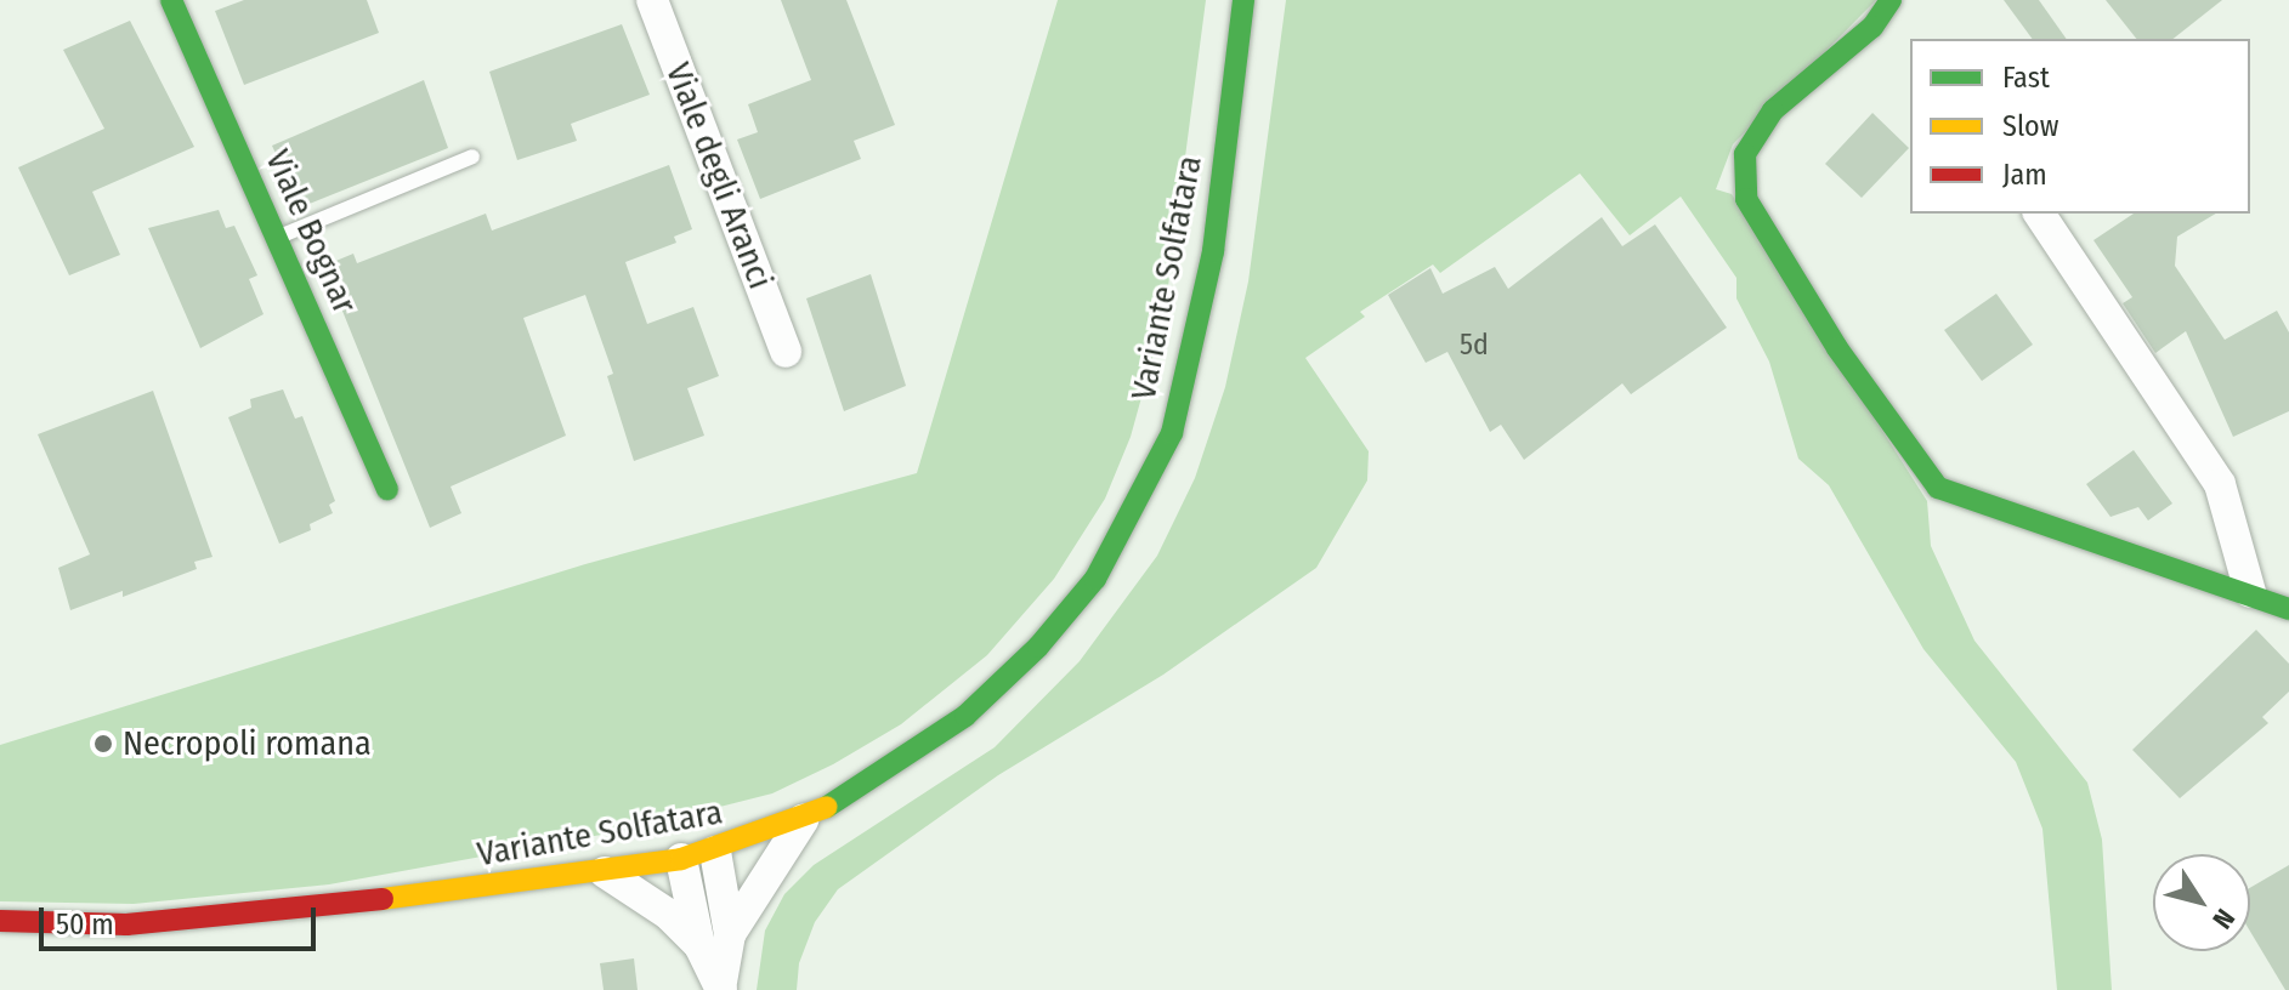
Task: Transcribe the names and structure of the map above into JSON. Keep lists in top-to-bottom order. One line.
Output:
{"streets":{"main road":["Viale Bognar","Variante Solfatara"],"street":["Viale degli Aranci"]},"places":["Necropoli romana"],"house_numbers":["5d"],"legend":["Fast","Slow","Jam"],"scale_bar":"50 m","north":"bottom right"}
